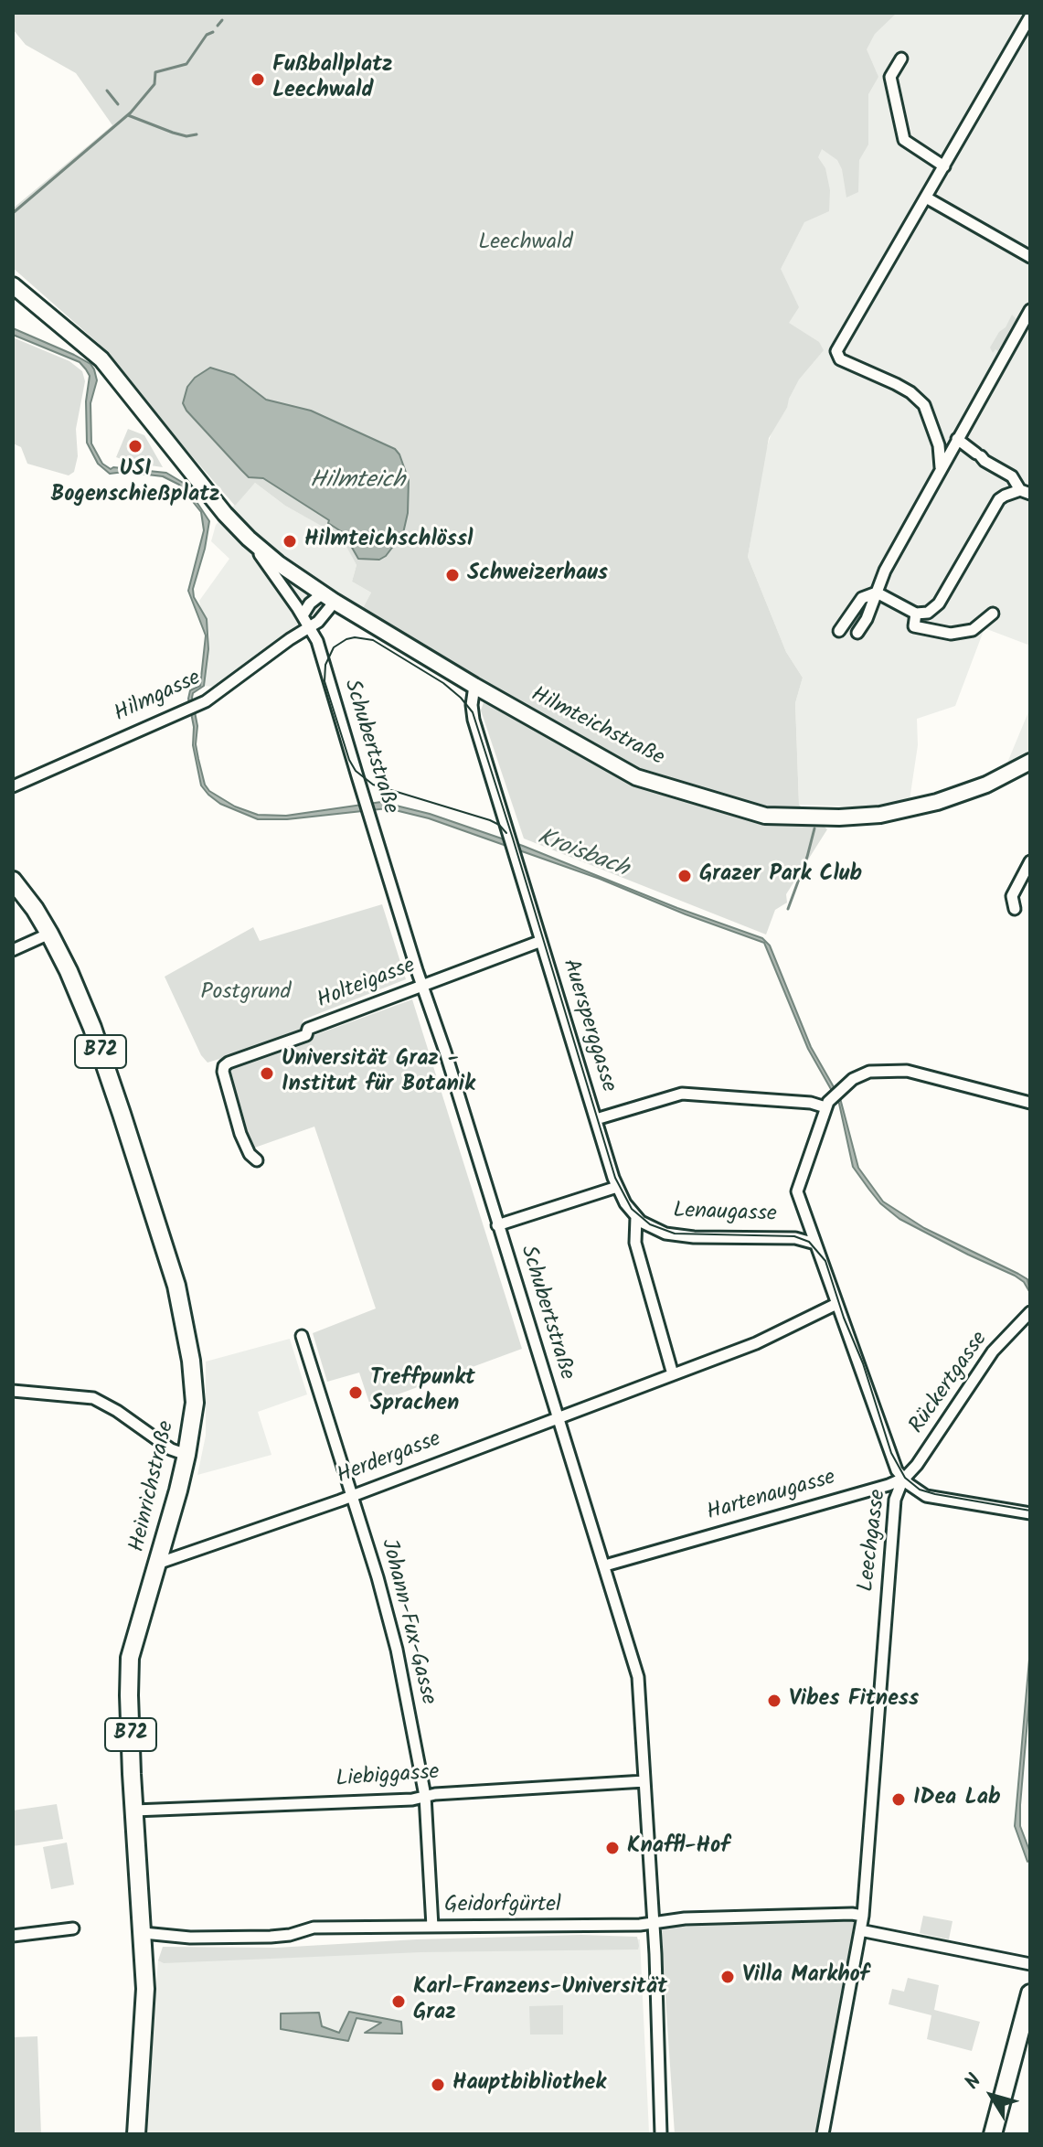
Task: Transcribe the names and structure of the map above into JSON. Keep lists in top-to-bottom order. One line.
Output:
{"streets":{"main road":["Hilmteichstraße","B72","Heinrichstraße"],"street":["Hilmgasse","Schubertstraße","Holteigasse","Auersperggasse","Lenaugasse","Rückertgasse","Herdergasse","Hartenaugasse","Leechgasse","Johann-Fux-Gasse","Liebiggasse","Geidorfgürtel"]},"crossings":[["Hilmgasse","Schubertstraße"],["Hilmteichstraße","Schubertstraße"],["Hilmteichstraße","Auersperggasse"],["Schubertstraße","Holteigasse"],["Schubertstraße","Herdergasse"],["Schubertstraße","Hartenaugasse"],["Schubertstraße","Liebiggasse"],["Schubertstraße","Geidorfgürtel"],["Holteigasse","Auersperggasse"],["Auersperggasse","Lenaugasse"],["Auersperggasse","Herdergasse"],["Lenaugasse","Leechgasse"],["Rückertgasse","Hartenaugasse"],["Rückertgasse","Leechgasse"],["Herdergasse","Heinrichstraße"],["Herdergasse","Leechgasse"],["Herdergasse","Johann-Fux-Gasse"],["Heinrichstraße","Liebiggasse"],["Heinrichstraße","Geidorfgürtel"],["Hartenaugasse","Leechgasse"],["Leechgasse","Geidorfgürtel"],["Johann-Fux-Gasse","Liebiggasse"],["Johann-Fux-Gasse","Geidorfgürtel"]],"water":["Hilmteich","Kroisbach"],"parks":["Leechwald","Postgrund"],"places":["Fußballplatz Leechwald","USI Bogenschießplatz","Hilmteichschlössl","Schweizerhaus","Grazer Park Club","Universität Graz - Institut für Botanik","Treffpunkt Sprachen","Vibes Fitness","IDea Lab","Knaffl-Hof","Villa Markhof","Karl-Franzens-Universität Graz","Hauptbibliothek"],"north":"top left"}
